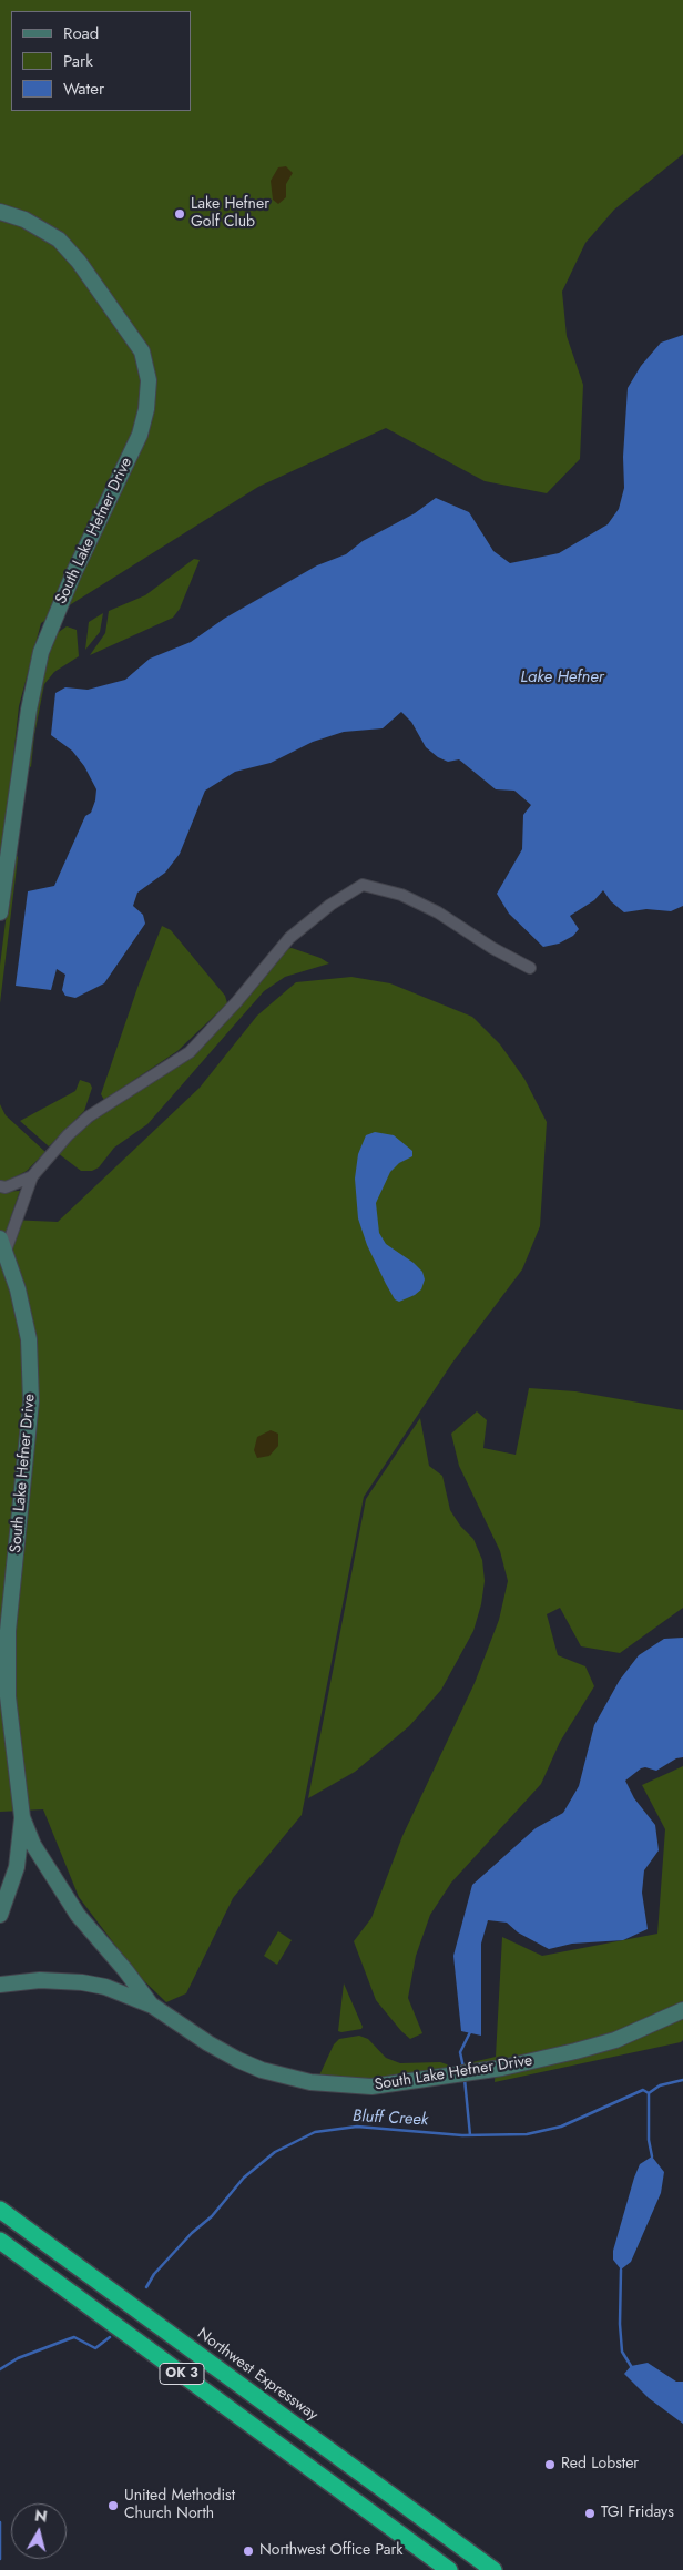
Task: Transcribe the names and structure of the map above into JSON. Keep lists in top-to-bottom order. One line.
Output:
{"streets":{"highway":["OK 3","Northwest Expressway"],"street":["South Lake Hefner Drive"]},"water":["Lake Hefner","Bluff Creek"],"places":["Lake Hefner Golf Club","Red Lobster","United Methodist Church North","TGI Fridays","Northwest Office Park"],"legend":["Road","Park","Water"],"north":"top"}
